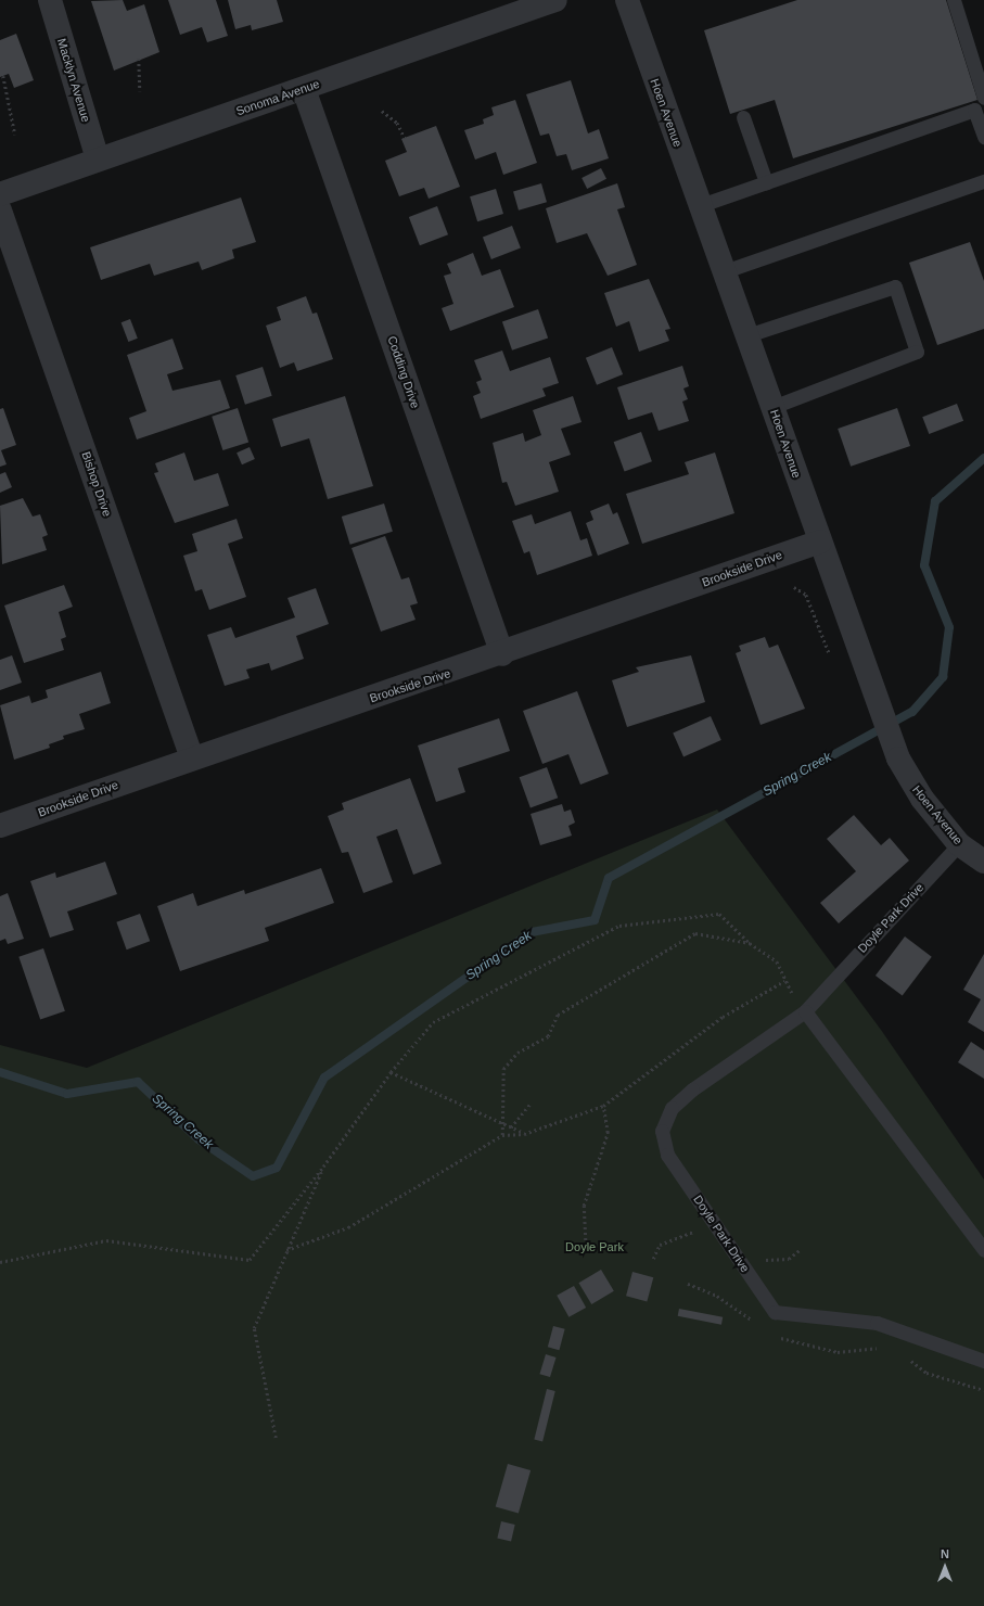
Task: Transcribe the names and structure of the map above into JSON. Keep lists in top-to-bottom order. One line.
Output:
{"streets":{"street":["Macklyn Avenue","Sonoma Avenue","Hoen Avenue","Codding Drive","Bishop Drive","Brookside Drive"],"lane":["Doyle Park Drive"]},"crossings":[["Macklyn Avenue","Sonoma Avenue"],["Sonoma Avenue","Codding Drive"],["Hoen Avenue","Brookside Drive"],["Hoen Avenue","Doyle Park Drive"],["Codding Drive","Brookside Drive"],["Bishop Drive","Brookside Drive"]],"water":["Spring Creek"],"parks":["Doyle Park"],"north":"top"}
